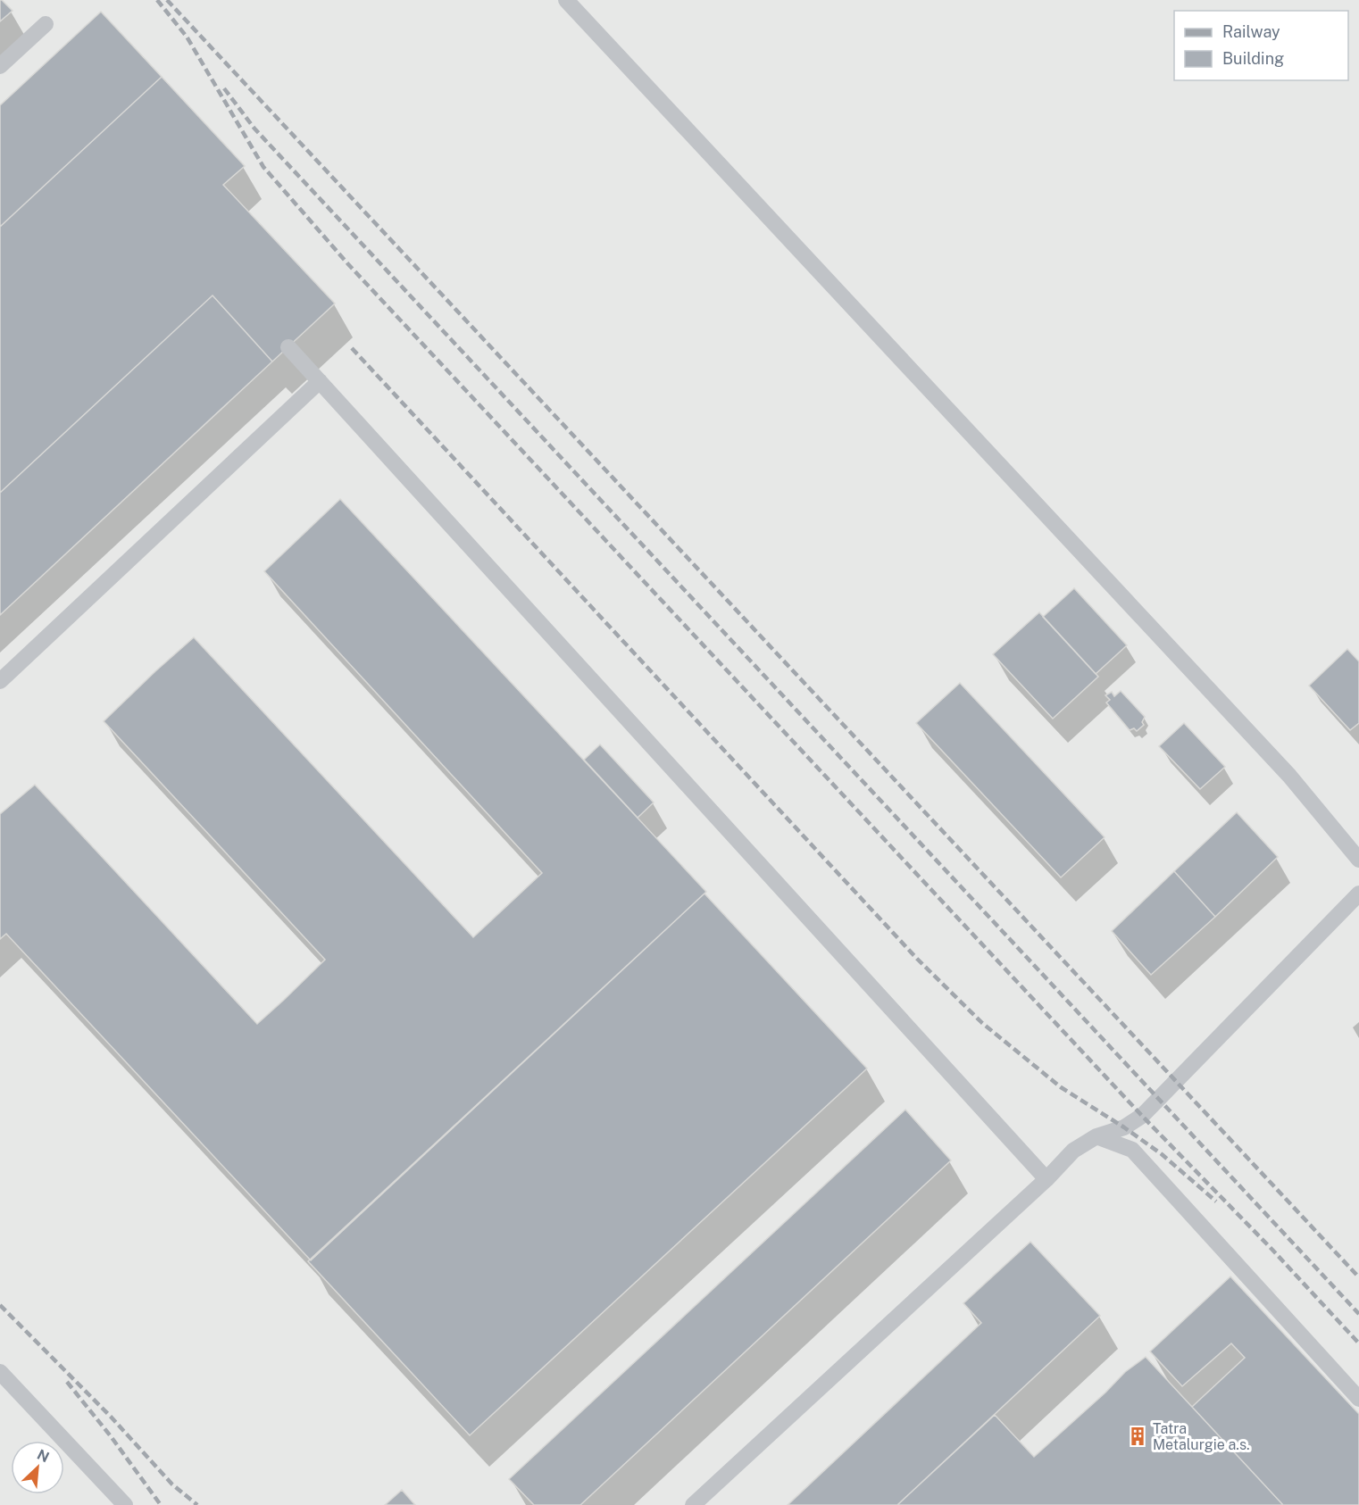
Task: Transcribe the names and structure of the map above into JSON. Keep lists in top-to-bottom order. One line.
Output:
{"places":{"building":["Tatra Metalurgie a.s."]},"legend":["Railway","Building"],"north":"top right"}
